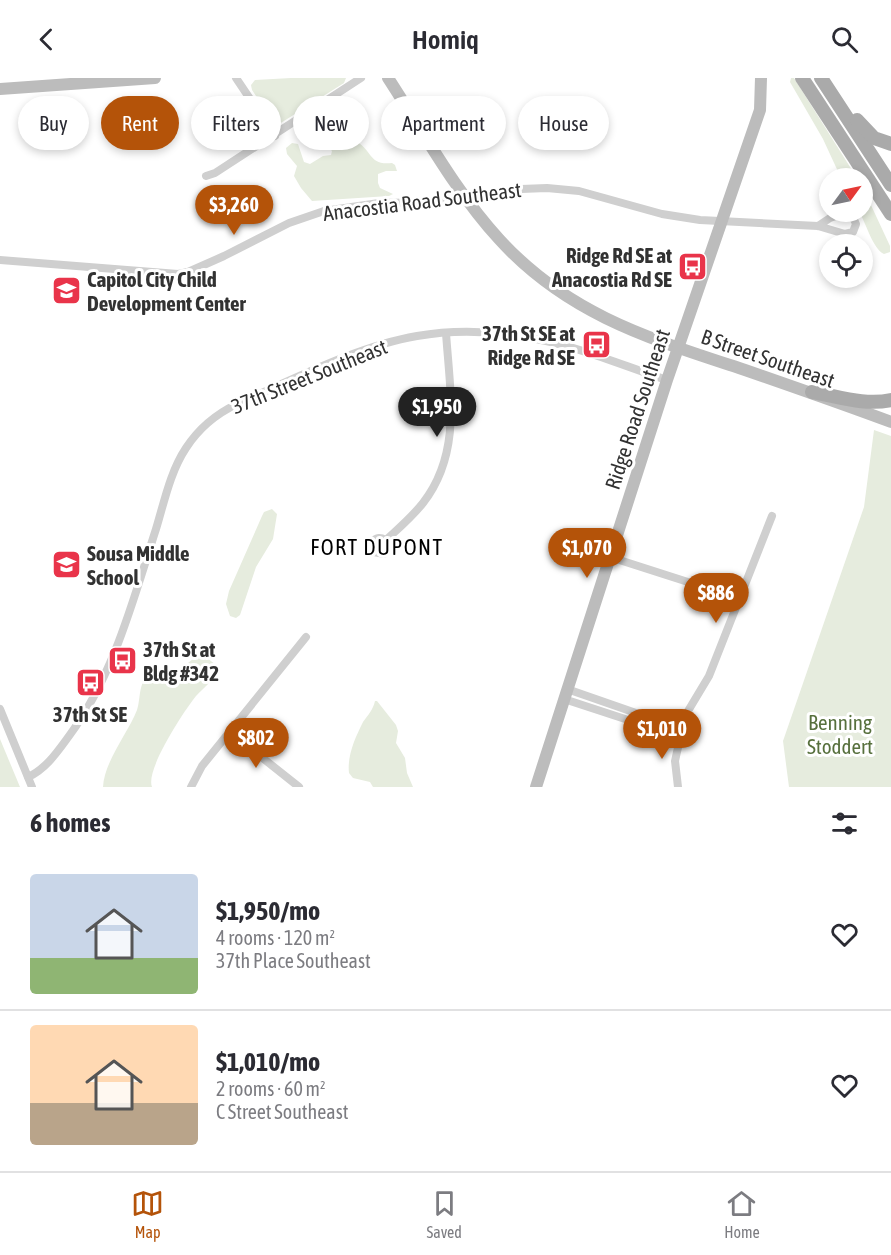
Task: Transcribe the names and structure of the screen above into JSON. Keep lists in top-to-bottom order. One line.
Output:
{"streets":{"main road":["B Street Southeast","Ridge Road Southeast"],"street":["Anacostia Road Southeast","37th Street Southeast"]},"crossings":[["Anacostia Road Southeast","B Street Southeast"],["Anacostia Road Southeast","Ridge Road Southeast"],["B Street Southeast","Ridge Road Southeast"],["37th Street Southeast","Ridge Road Southeast"]],"districts":["FORT DUPONT"],"parks":["Benning Stoddert"],"places":{"bus stop":["Ridge Rd SE at Anacostia Rd SE","37th St SE at Ridge Rd SE","37th St at Bldg #342","37th St SE"],"school or university":["Capitol City Child Development Center","Sousa Middle School"]},"north":"top right","page":{"header":"Homiq","chip":["Buy","Rent","Filters","New","Apartment","House"],"price":["$3,260","$1,950","$1,070","$886","$1,010","$802"],"heading":"6 homes","list":[{"name":"$1,950/mo","note":"4 rooms · 120 m² · 37th Place Southeast"},{"name":"$1,010/mo","note":"2 rooms · 60 m² · C Street Southeast"}],"tabs":["Map","Saved","Home"]}}
